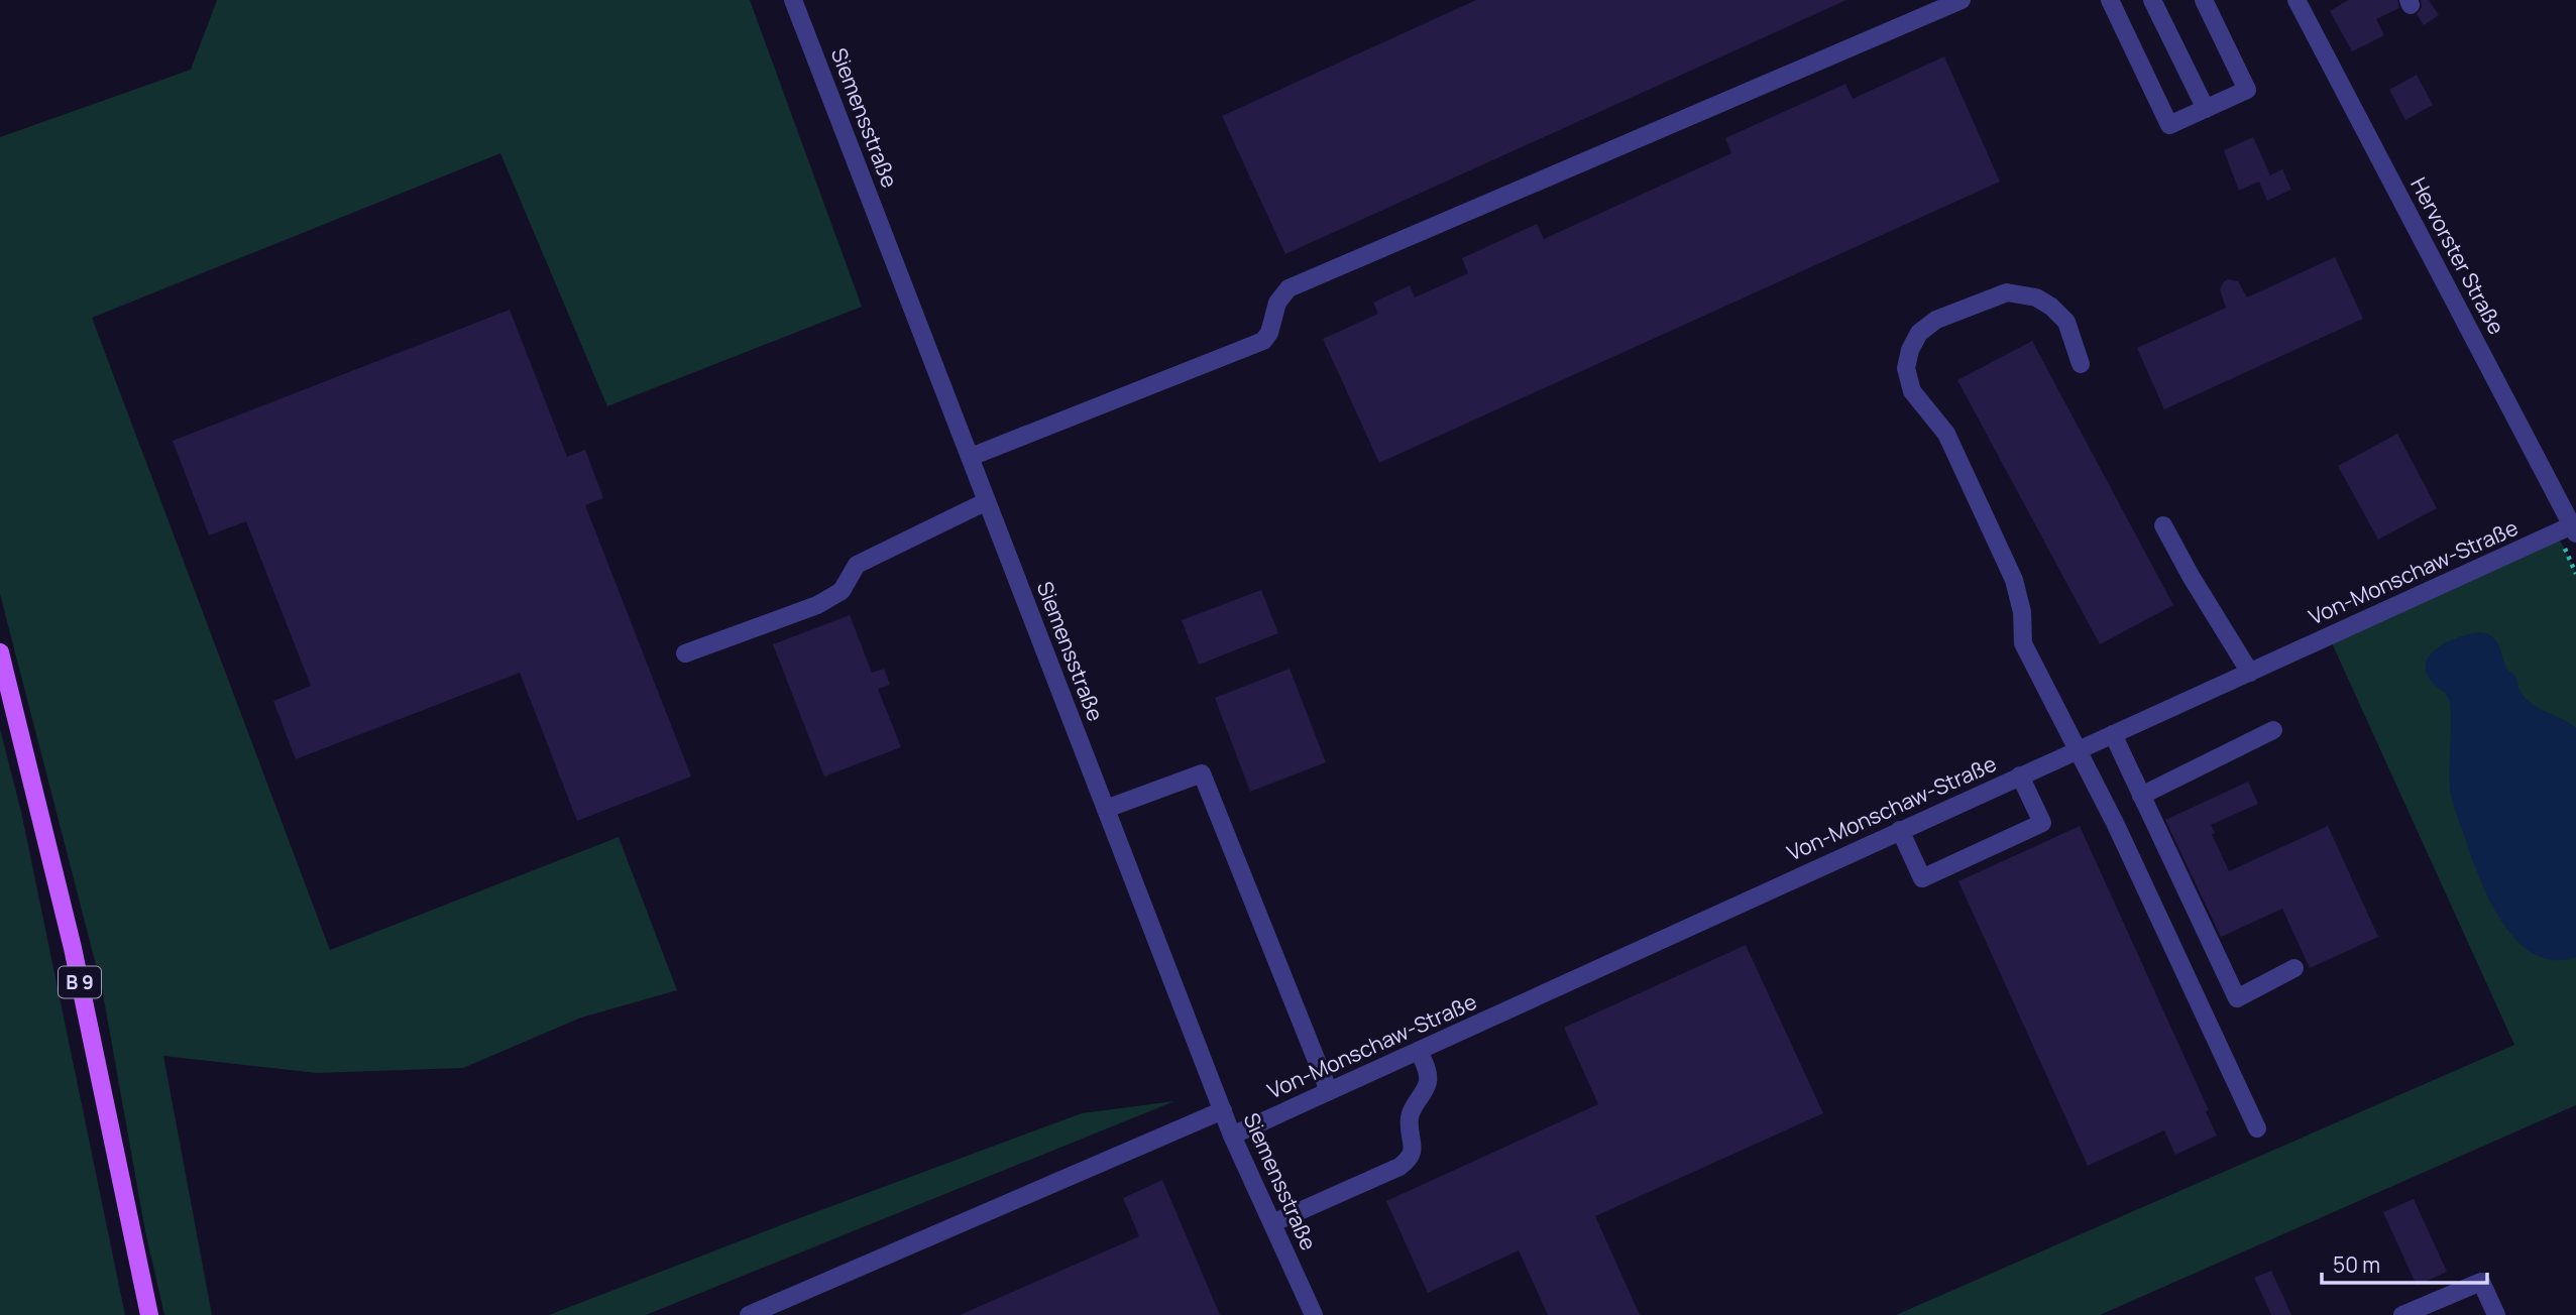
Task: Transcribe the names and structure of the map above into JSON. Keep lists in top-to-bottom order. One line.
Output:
{"streets":{"main road":["B 9"],"street":["Siemensstraße","Hervorster Straße","Von-Monschaw-Straße"]},"crossings":[["Siemensstraße","Von-Monschaw-Straße"],["Hervorster Straße","Von-Monschaw-Straße"]],"scale_bar":"50 m"}
